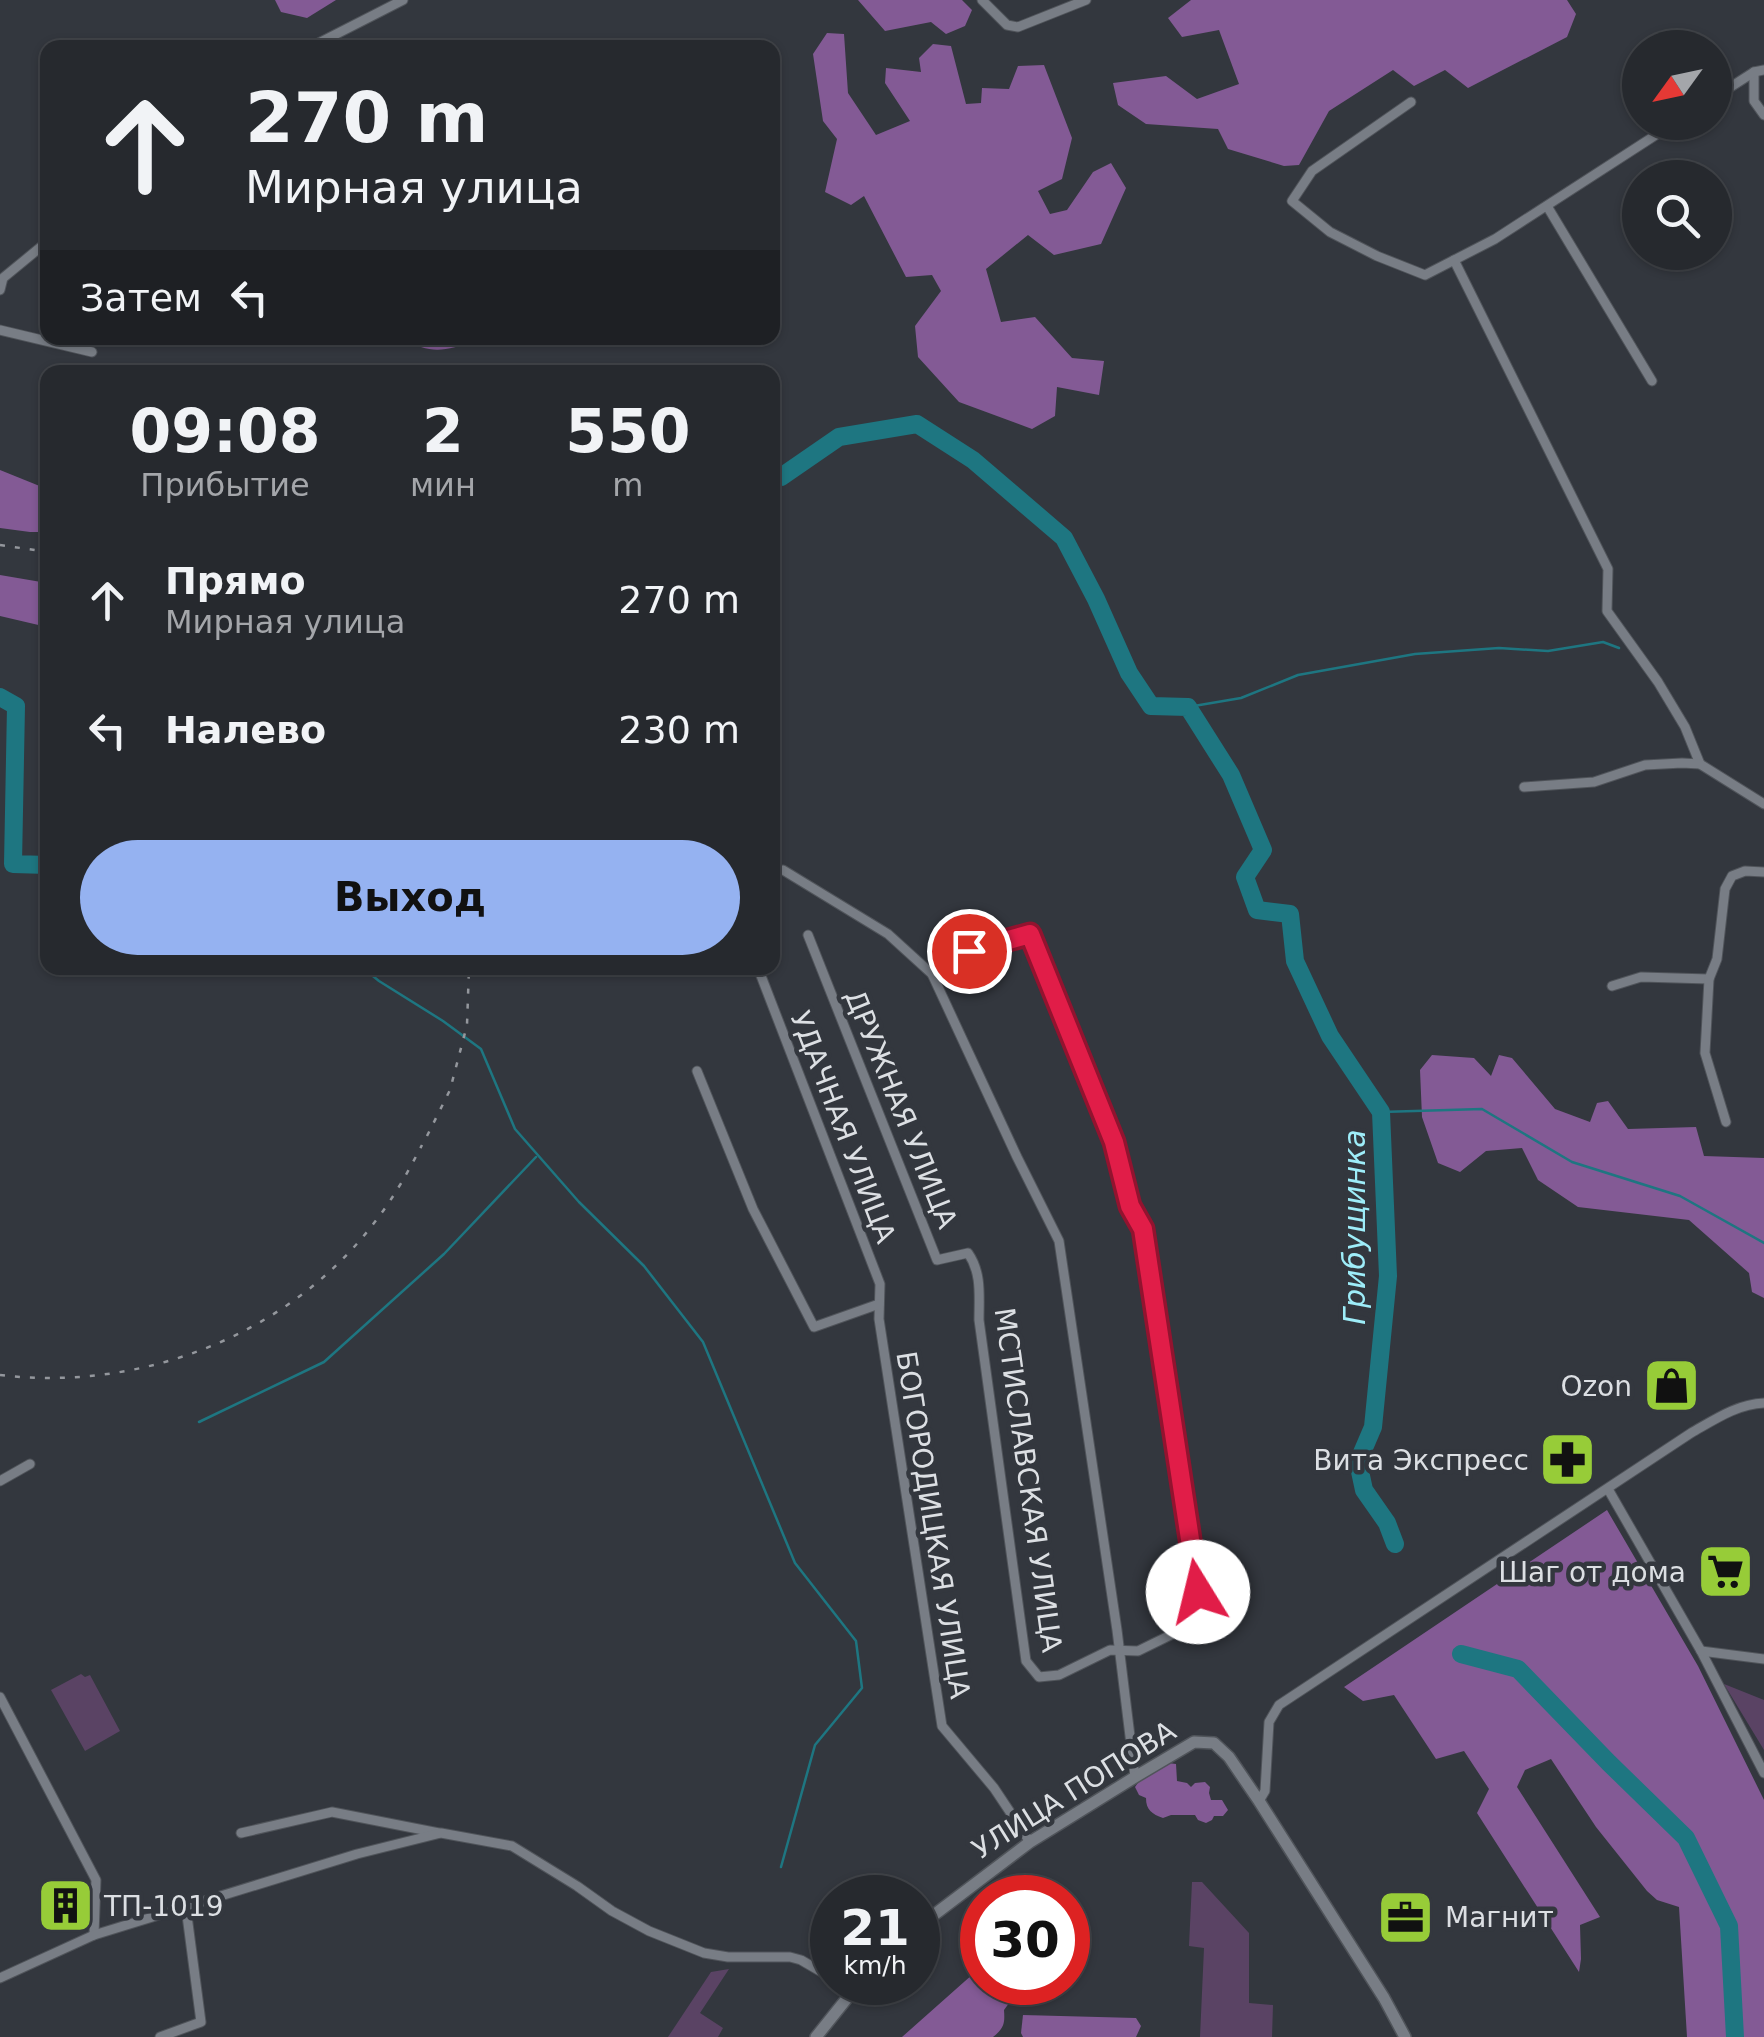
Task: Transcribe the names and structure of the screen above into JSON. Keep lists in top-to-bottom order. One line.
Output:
{"streets":{"street":["ДРУЖНАЯ УЛИЦА","УДАЧНАЯ УЛИЦА","МСТИСЛАВСКАЯ УЛИЦА","БОГОРОДИЦКАЯ УЛИЦА","УЛИЦА ПОПОВА"]},"crossings":[["ДРУЖНАЯ УЛИЦА","МСТИСЛАВСКАЯ УЛИЦА"],["УДАЧНАЯ УЛИЦА","БОГОРОДИЦКАЯ УЛИЦА"],["БОГОРОДИЦКАЯ УЛИЦА","УЛИЦА ПОПОВА"]],"water":["Грибущинка"],"places":{"shop":["Ozon"],"pharmacy":["Вита Экспресс"],"supermarket":["Шаг от дома"],"building":["ТП-1019"],"office":["Магнит"]},"north":"bottom left","page":{"turn":["270 m","Мирная улица"],"then":"Затем","eta":["09:08","Прибытие","2","мин","550","m"],"list":[{"name":"Прямо","note":"Мирная улица","value":"270 m"},{"name":"Налево","value":"230 m"}],"buttons":"Выход","speed":"21 km/h","limit":"30"}}
